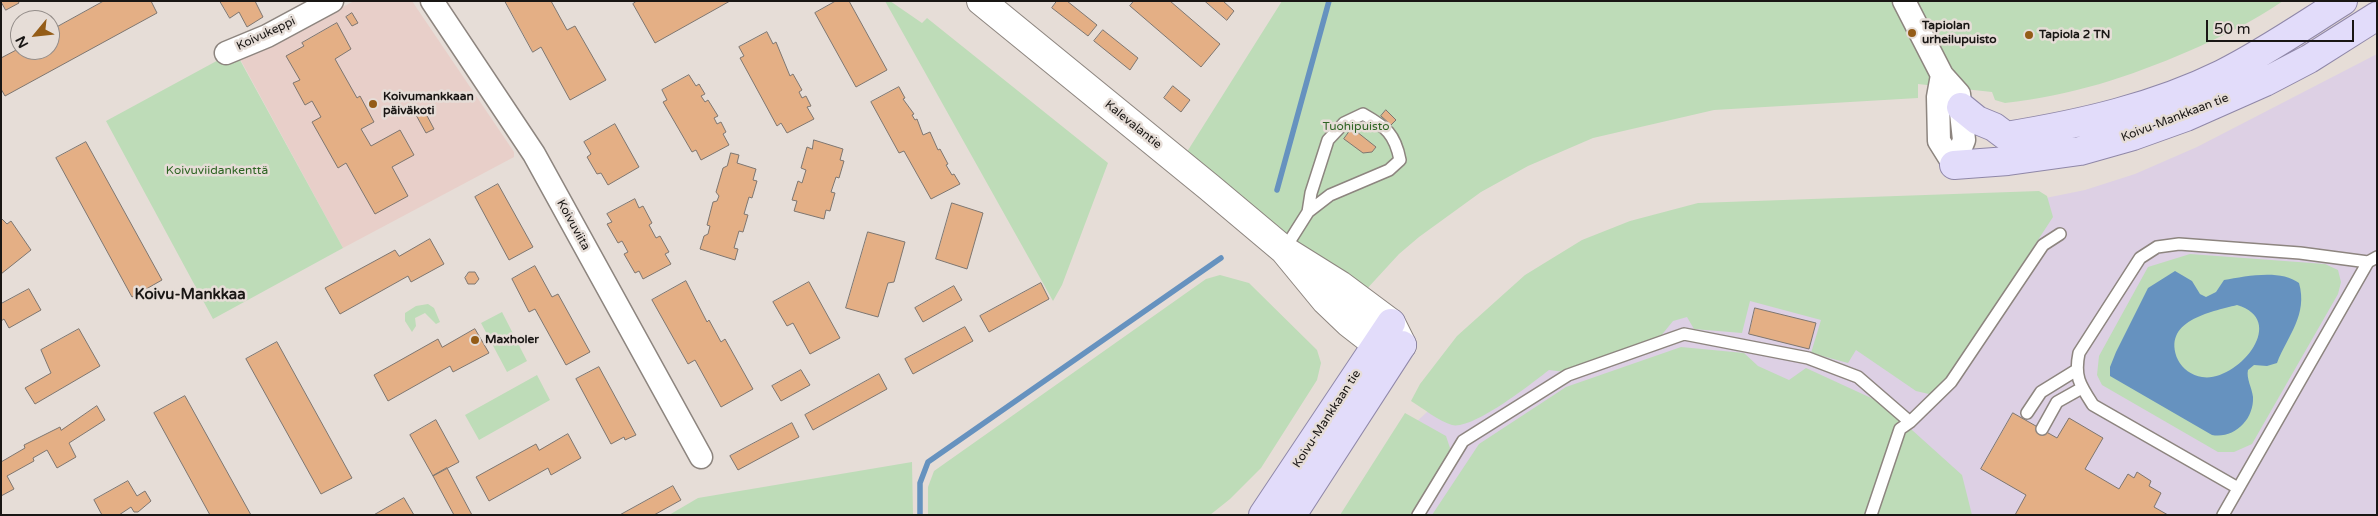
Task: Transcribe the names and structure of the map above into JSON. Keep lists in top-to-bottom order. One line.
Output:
{"streets":{"main road":["Koivu-Mankkaan tie","Kalevalantie"],"street":["Koivukeppi","Koivuviita"]},"crossings":[["Koivu-Mankkaan tie","Kalevalantie"]],"districts":["Koivu-Mankkaa"],"parks":["Tuohipuisto","Koivuviidankenttä"],"places":["Tapiolan urheilupuisto","Tapiola 2 TN","Koivumankkaan päiväkoti","Maxholer"],"scale_bar":"50 m","north":"bottom left"}
